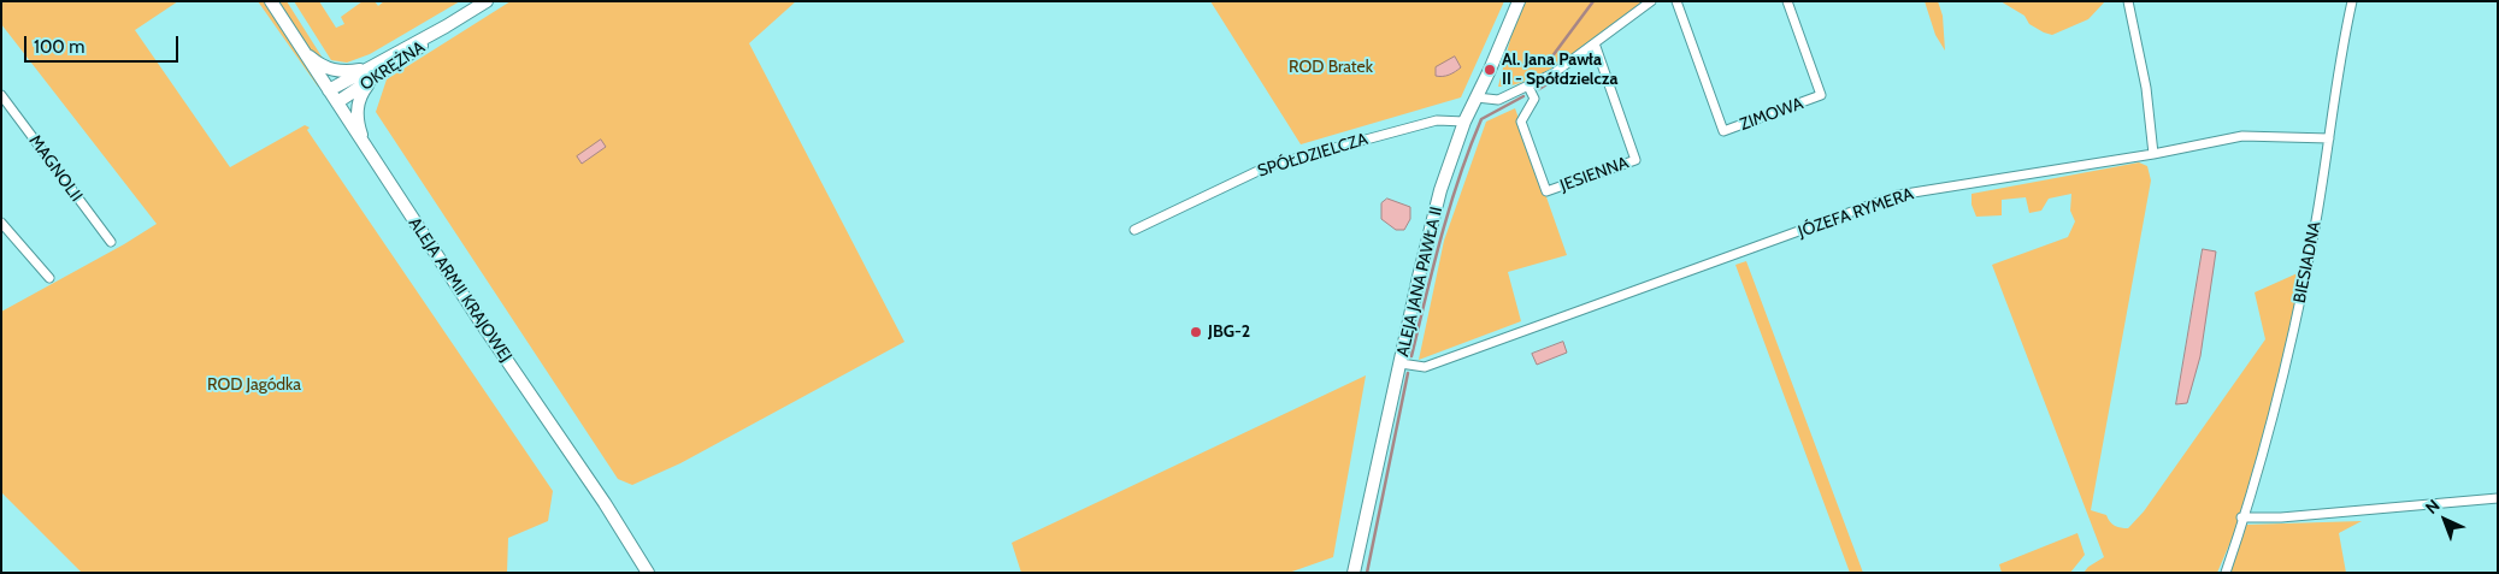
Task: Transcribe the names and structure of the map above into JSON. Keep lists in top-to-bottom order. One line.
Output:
{"streets":{"street":["OKRĘŻNA","ZIMOWA","SPÓŁDZIELCZA","MAGNOLII","JESIENNA","JÓZEFA RYMERA","BIESIADNA","ALEJA JANA PAWŁA II","ALEJA ARMII KRAJOWEJ"]},"crossings":[["OKRĘŻNA","ALEJA ARMII KRAJOWEJ"],["SPÓŁDZIELCZA","ALEJA JANA PAWŁA II"],["JÓZEFA RYMERA","BIESIADNA"],["JÓZEFA RYMERA","ALEJA JANA PAWŁA II"]],"parks":["ROD Bratek","ROD Jagódka"],"places":["Al. Jana Pawła II - Spółdzielcza","JBG-2"],"scale_bar":"100 m","north":"top left"}
